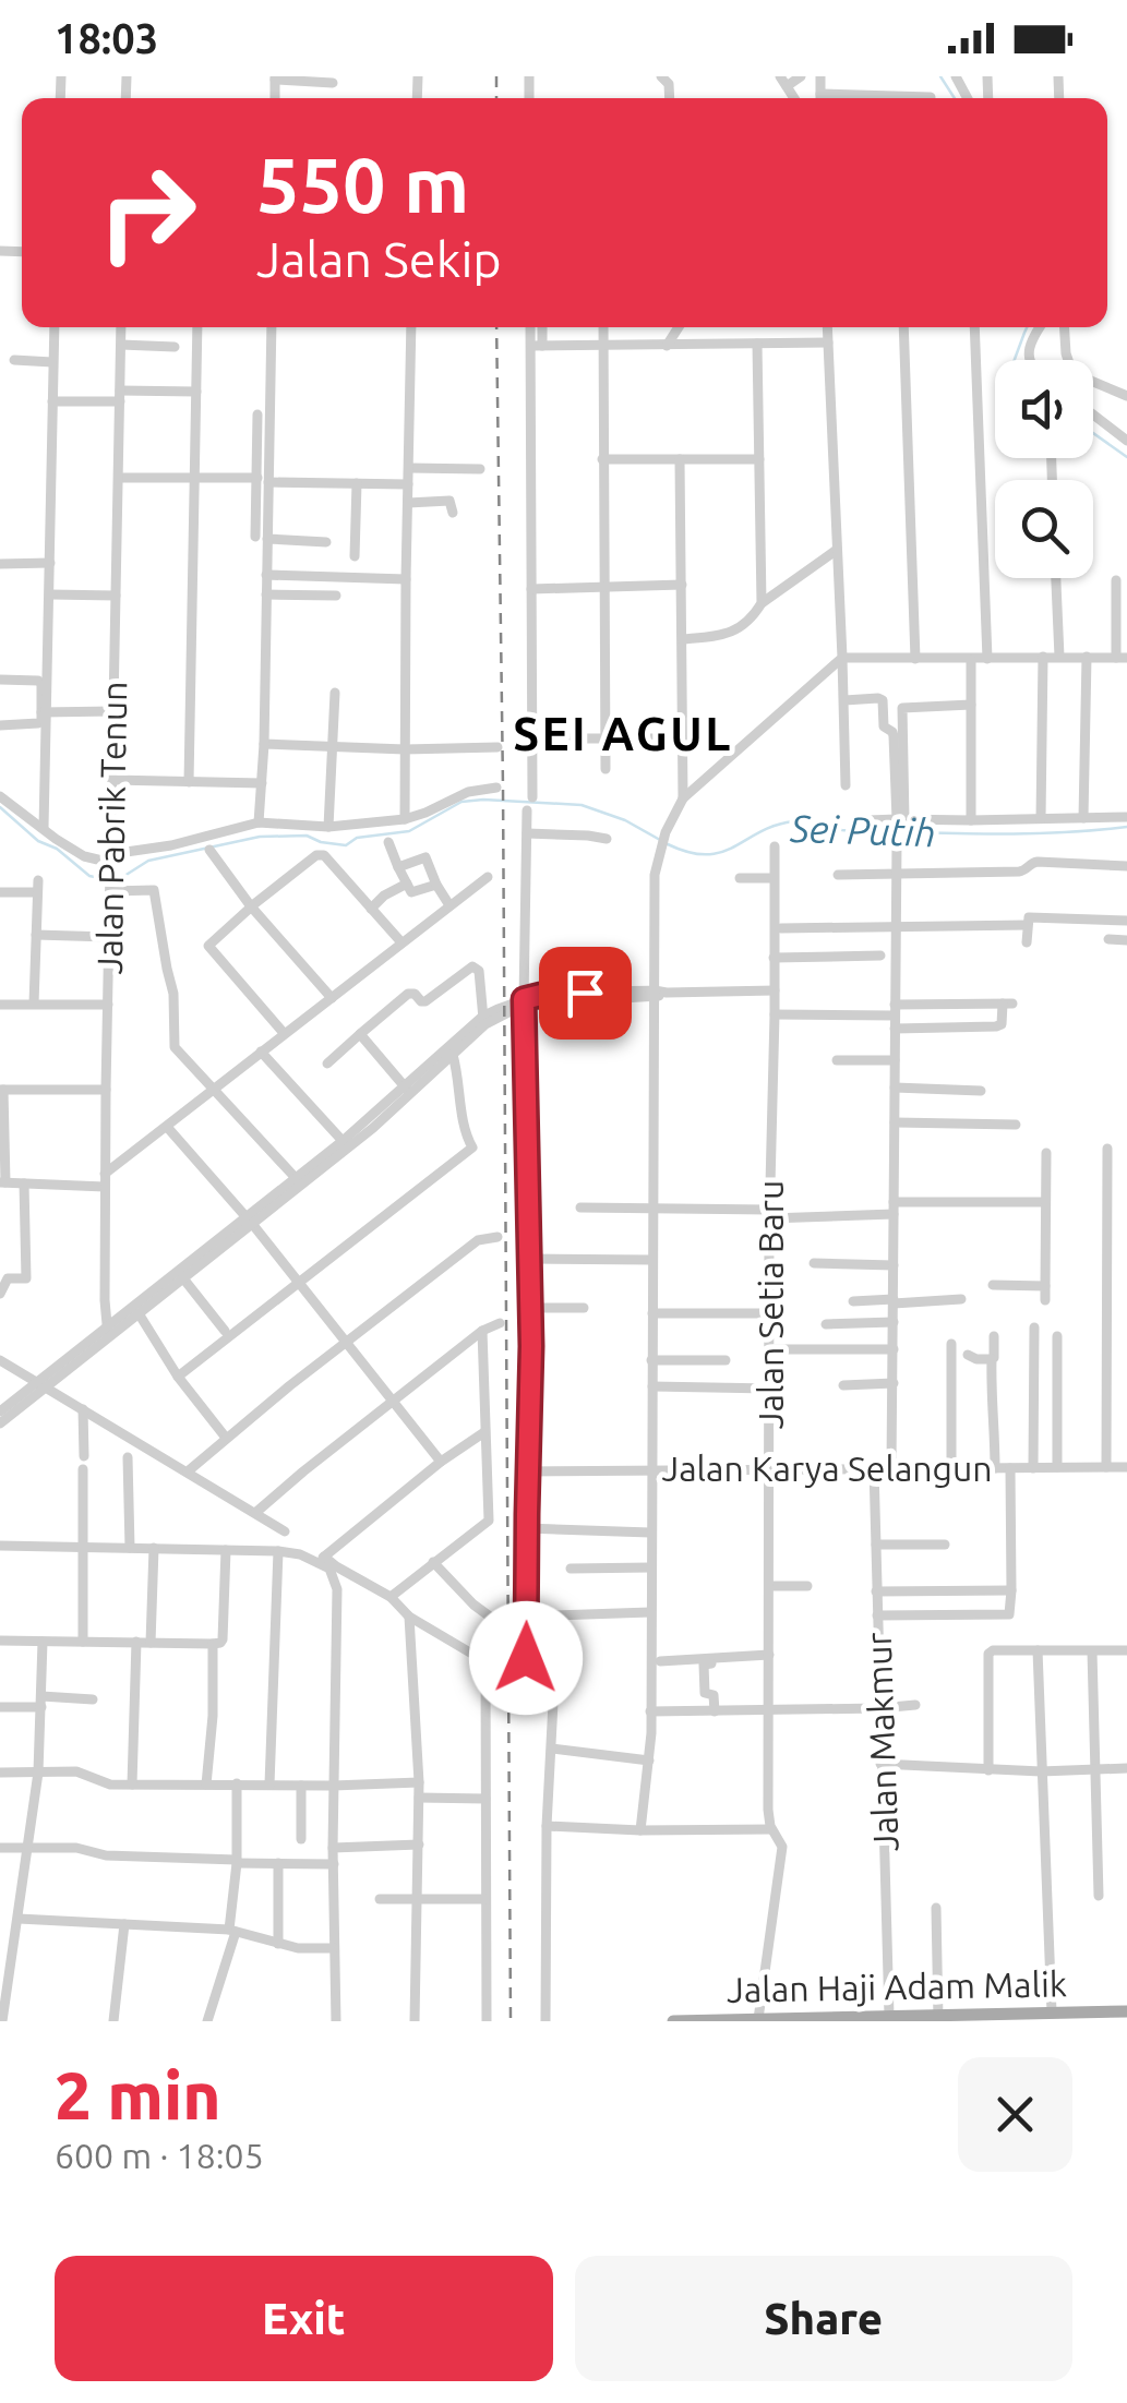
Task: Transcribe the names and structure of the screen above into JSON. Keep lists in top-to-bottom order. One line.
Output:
{"streets":{"main road":["Jalan Haji Adam Malik"],"street":["Jalan Pabrik Tenun","Jalan Setia Baru","Jalan Karya Selangun","Jalan Makmur"]},"crossings":[["Jalan Setia Baru","Jalan Karya Selangun"],["Jalan Setia Baru","Jalan Haji Adam Malik"],["Jalan Karya Selangun","Jalan Makmur"],["Jalan Makmur","Jalan Haji Adam Malik"]],"districts":["SEI AGUL"],"water":["Sei Putih"],"page":{"status":"18:03","turn":["550 m","Jalan Sekip"],"heading":["2 min","600 m · 18:05"],"buttons":["Exit","Share"]}}
